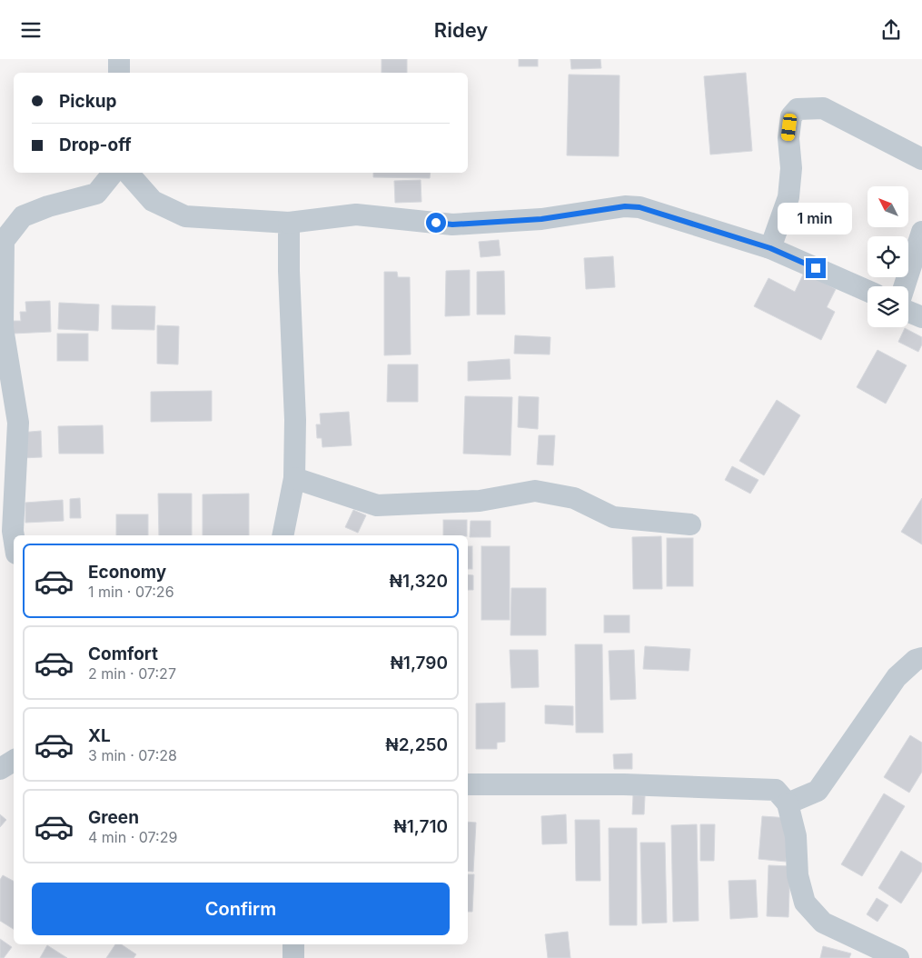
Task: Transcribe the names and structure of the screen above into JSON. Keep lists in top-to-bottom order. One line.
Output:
{"north":"top left","page":{"header":"Ridey","banner":["Pickup","Drop-off"],"bubble":"1 min","list":[{"name":"Economy","note":"1 min · 07:26","value":"₦1,320"},{"name":"Comfort","note":"2 min · 07:27","value":"₦1,790"},{"name":"XL","note":"3 min · 07:28","value":"₦2,250"},{"name":"Green","note":"4 min · 07:29","value":"₦1,710"}],"buttons":"Confirm"}}
